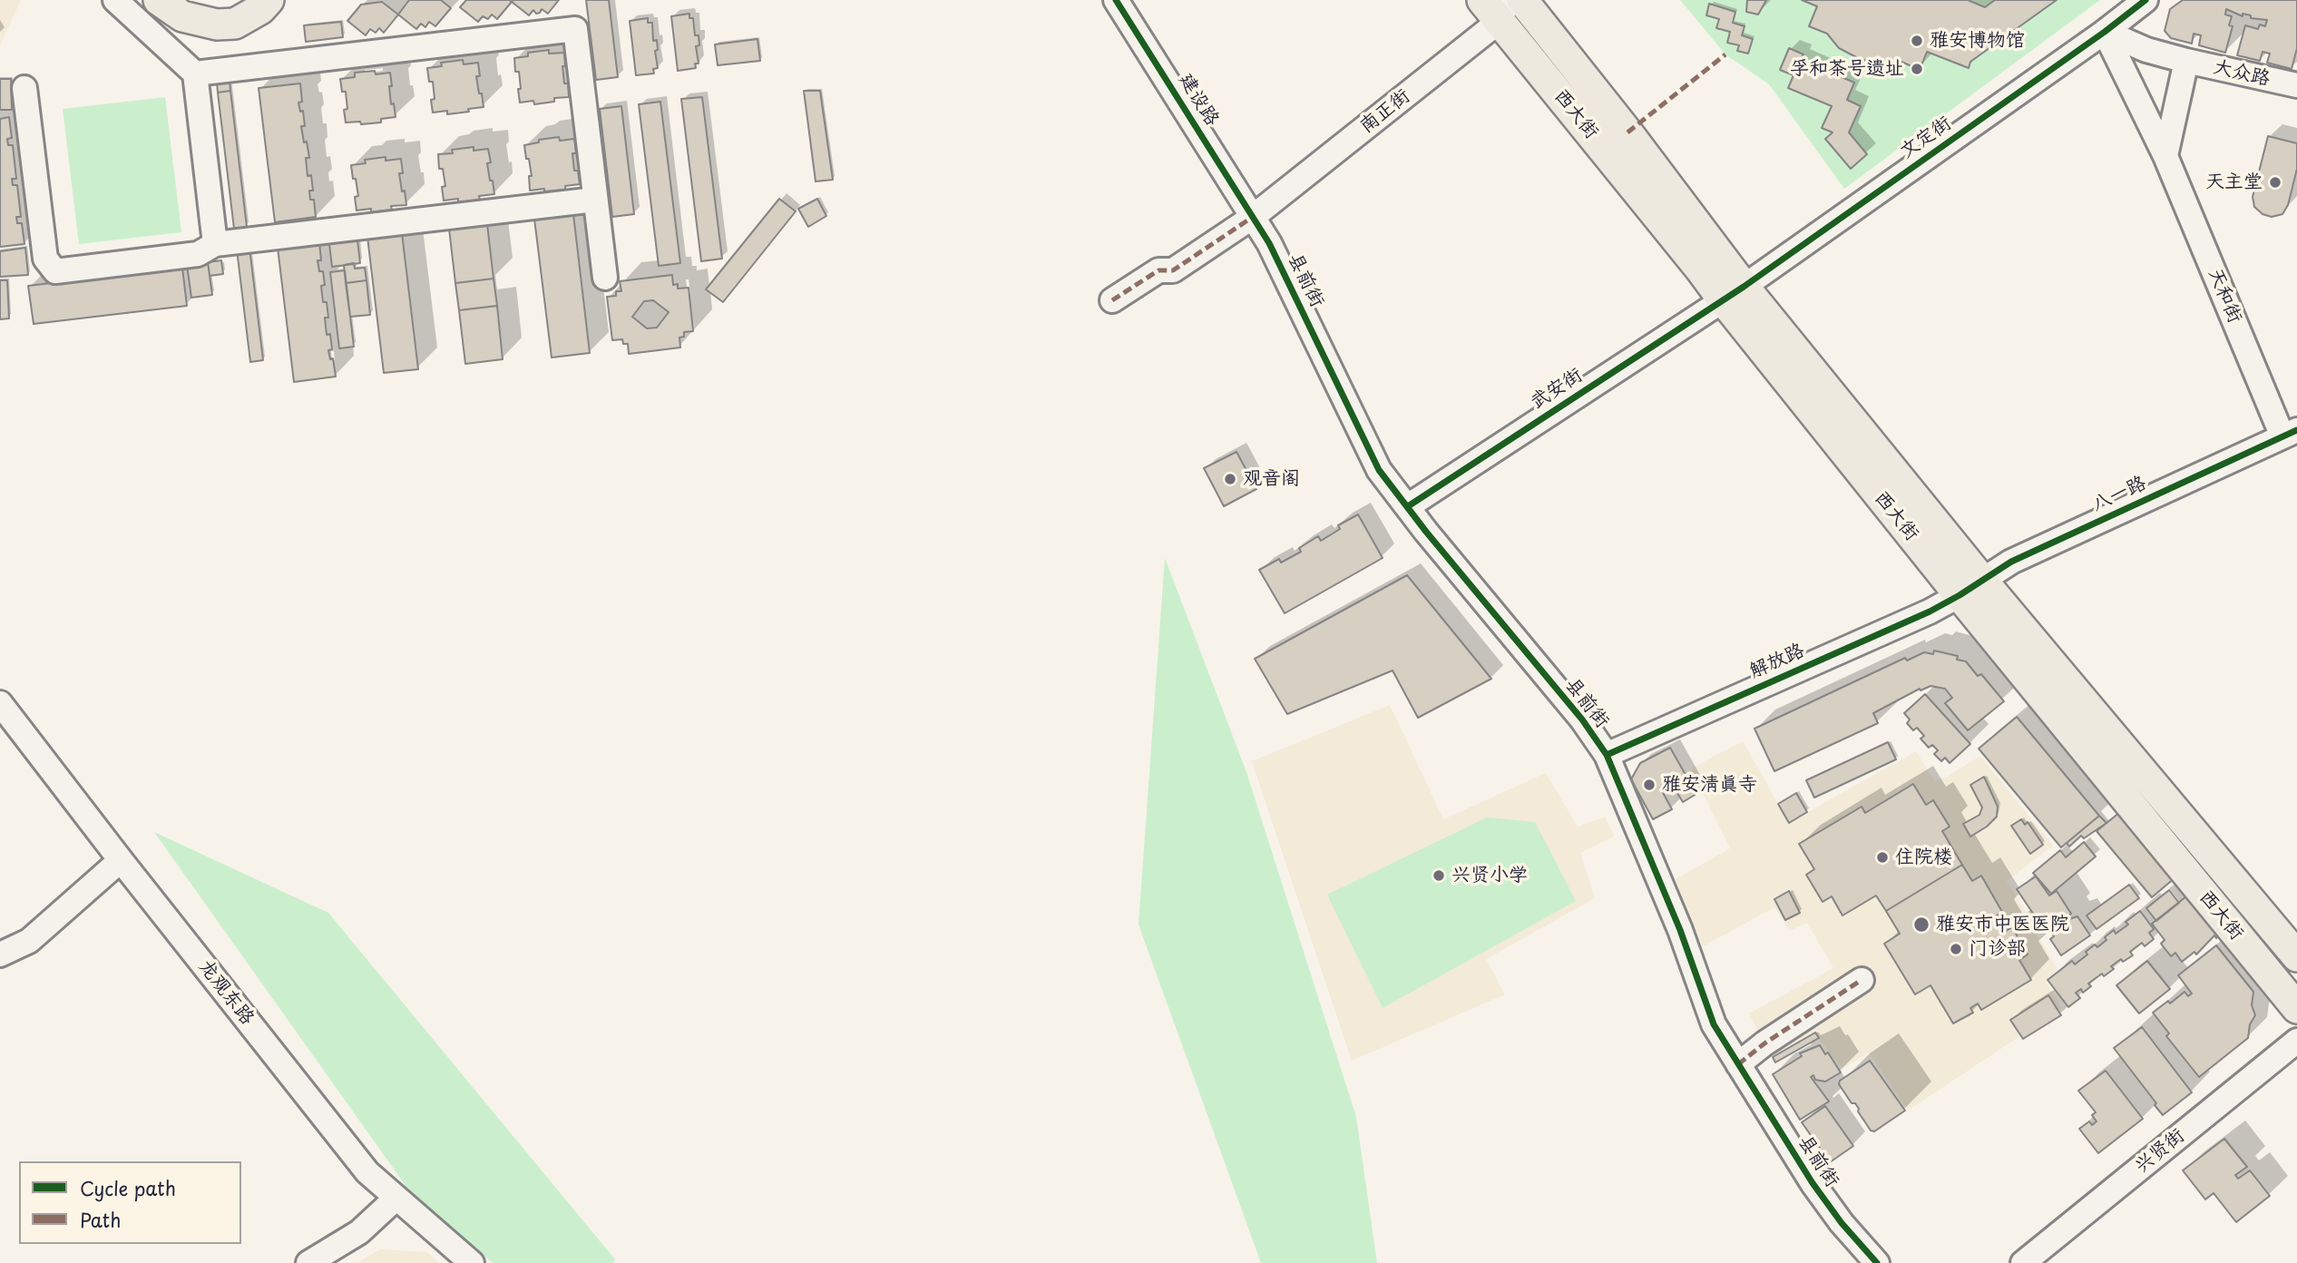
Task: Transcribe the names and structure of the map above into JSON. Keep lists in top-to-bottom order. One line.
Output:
{"streets":{"main road":["西大街"],"street":["大众路","建设路","南正街","文定街","县前街","天和街","武安街","八一路","解放路","龙观东路","兴贤街"]},"crossings":[["大众路","文定街"],["大众路","天和街"],["建设路","南正街"],["建设路","县前街"],["南正街","西大街"],["南正街","县前街"],["西大街","文定街"],["西大街","武安街"],["西大街","八一路"],["西大街","解放路"],["文定街","天和街"],["文定街","武安街"],["县前街","武安街"],["县前街","解放路"],["天和街","八一路"],["八一路","解放路"]],"places":["雅安博物馆","孚和茶号遗址","天主堂","观音阁","雅安清真寺","住院楼","兴贤小学","雅安市中医医院","门诊部"],"legend":["Cycle path","Path"]}
